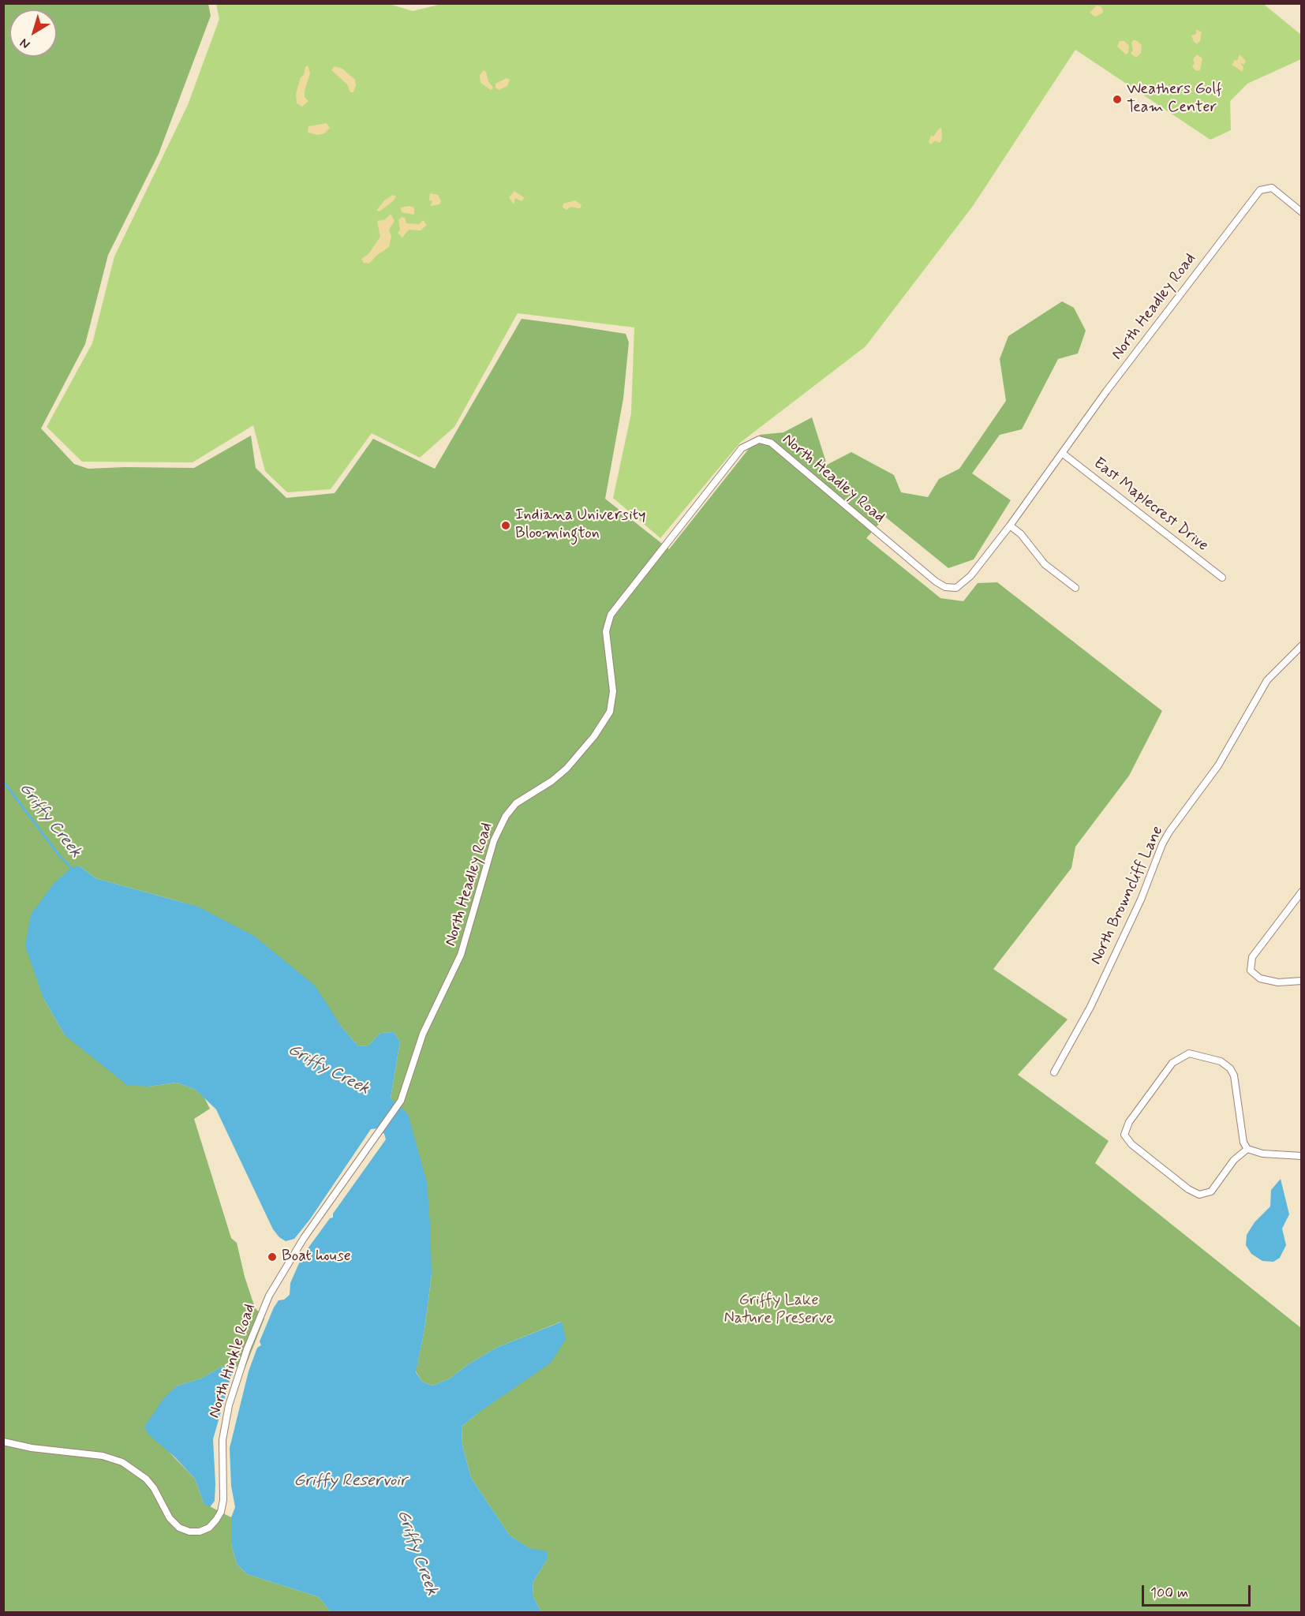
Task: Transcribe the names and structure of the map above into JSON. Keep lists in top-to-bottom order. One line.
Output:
{"streets":{"street":["North Headley Road","East Maplecrest Drive","North Browncliff Lane","North Hinkle Road"]},"crossings":[["North Headley Road","East Maplecrest Drive"],["North Headley Road","North Hinkle Road"]],"water":["Griffy Creek","Griffy Reservoir"],"parks":["Griffy Lake Nature Preserve"],"places":["Weathers Golf Team Center","Indiana University Bloomington","Boat house"],"scale_bar":"100 m","north":"bottom left"}
